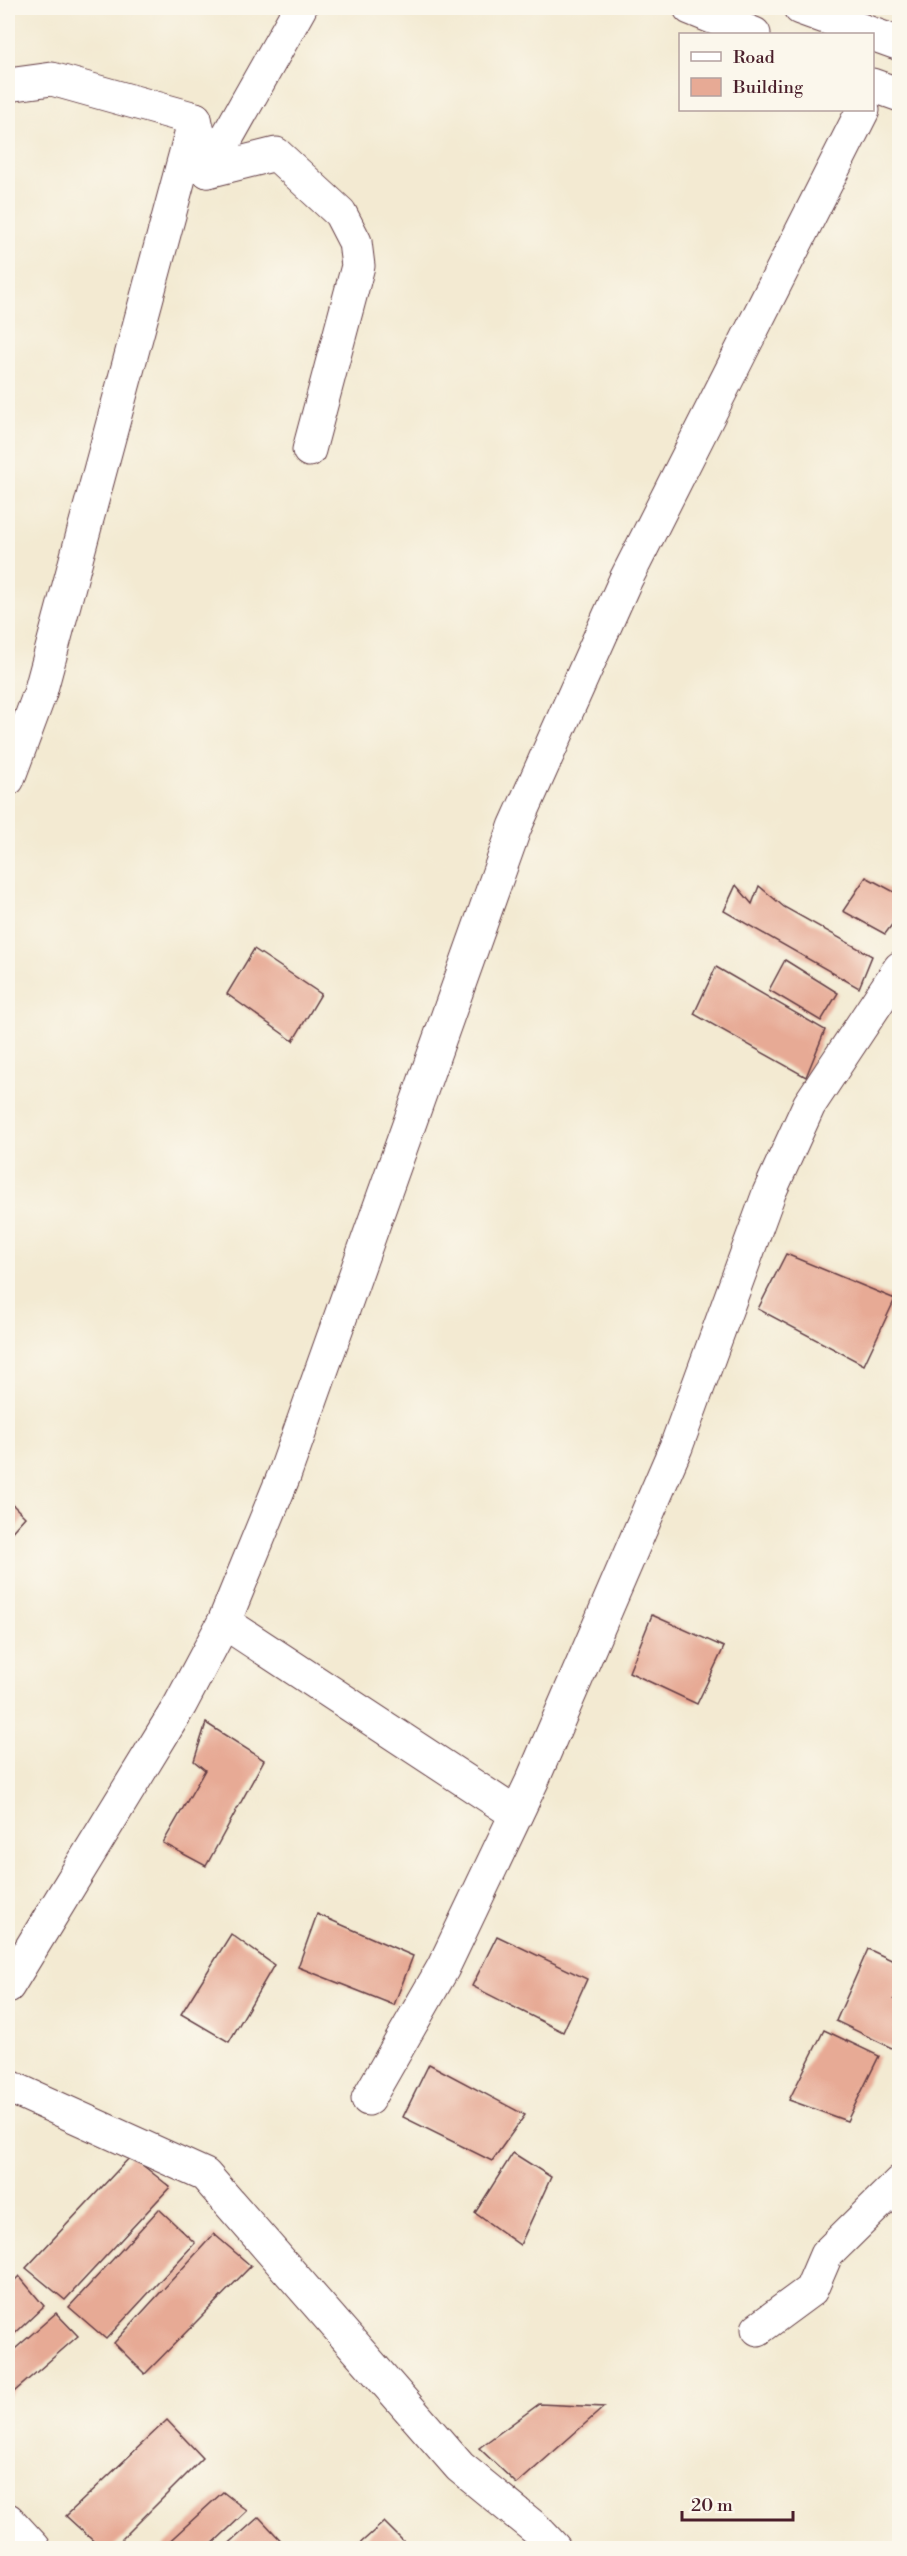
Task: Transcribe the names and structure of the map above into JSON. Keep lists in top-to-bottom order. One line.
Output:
{"legend":["Road","Building"],"scale_bar":"20 m"}
